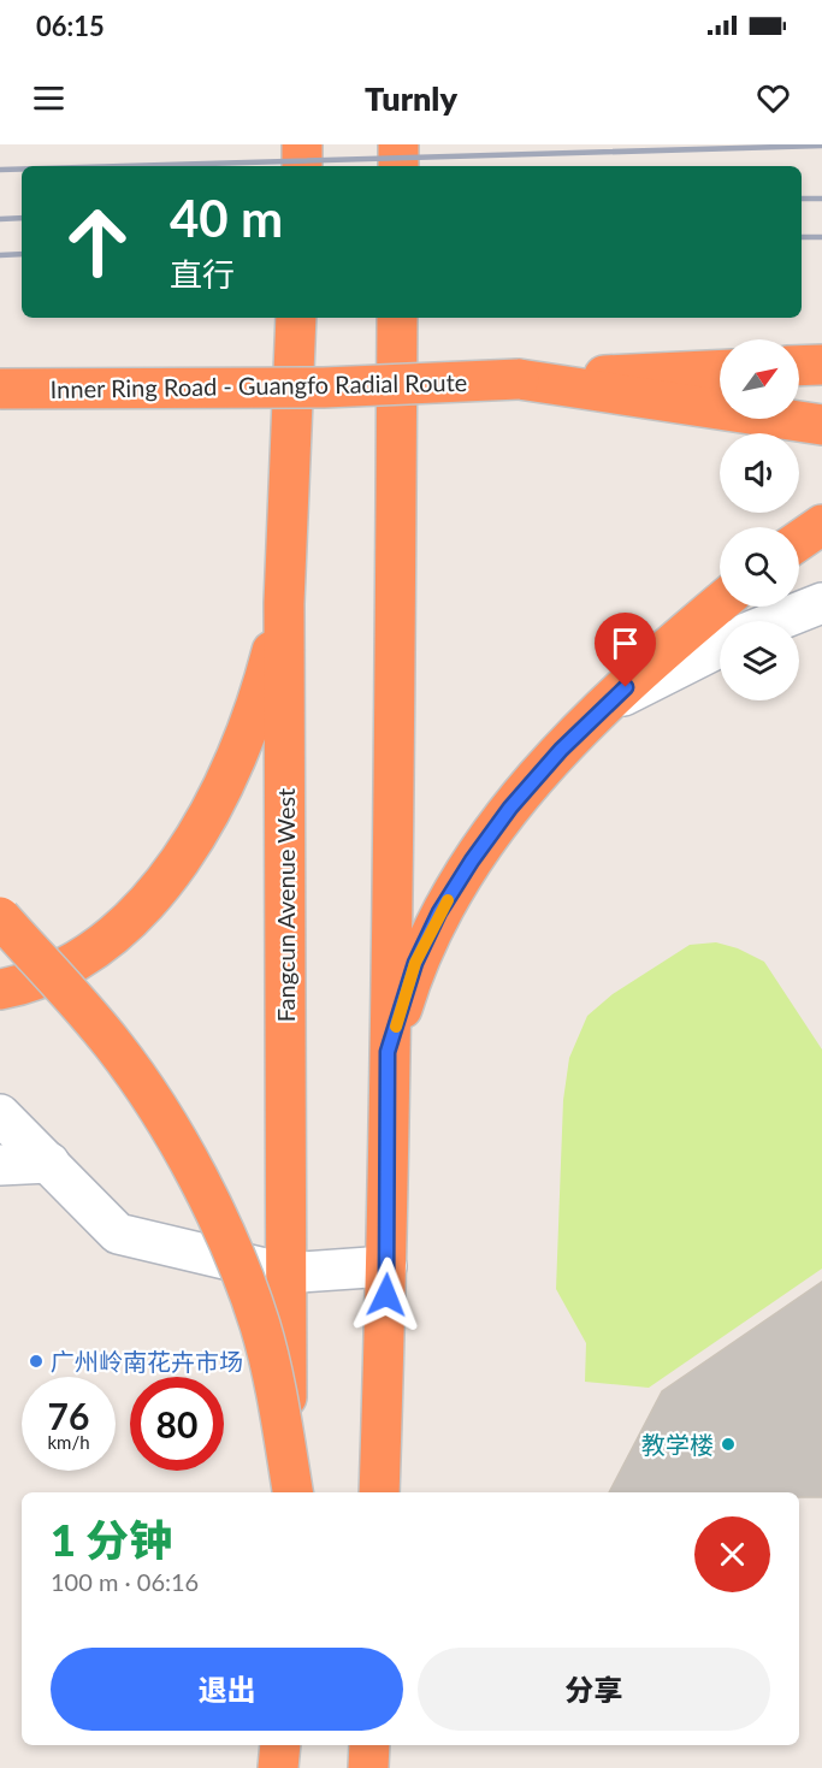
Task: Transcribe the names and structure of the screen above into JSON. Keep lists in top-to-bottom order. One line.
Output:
{"streets":{"highway":["Inner Ring Road - Guangfo Radial Route","Fangcun Avenue West"]},"places":["广州岭南花卉市场","教学楼"],"north":"top right","page":{"status":"06:15","header":"Turnly","turn":["40 m","直行"],"speed":"76 km/h","limit":"80","heading":["1 分钟","100 m · 06:16"],"buttons":["退出","分享"]}}
